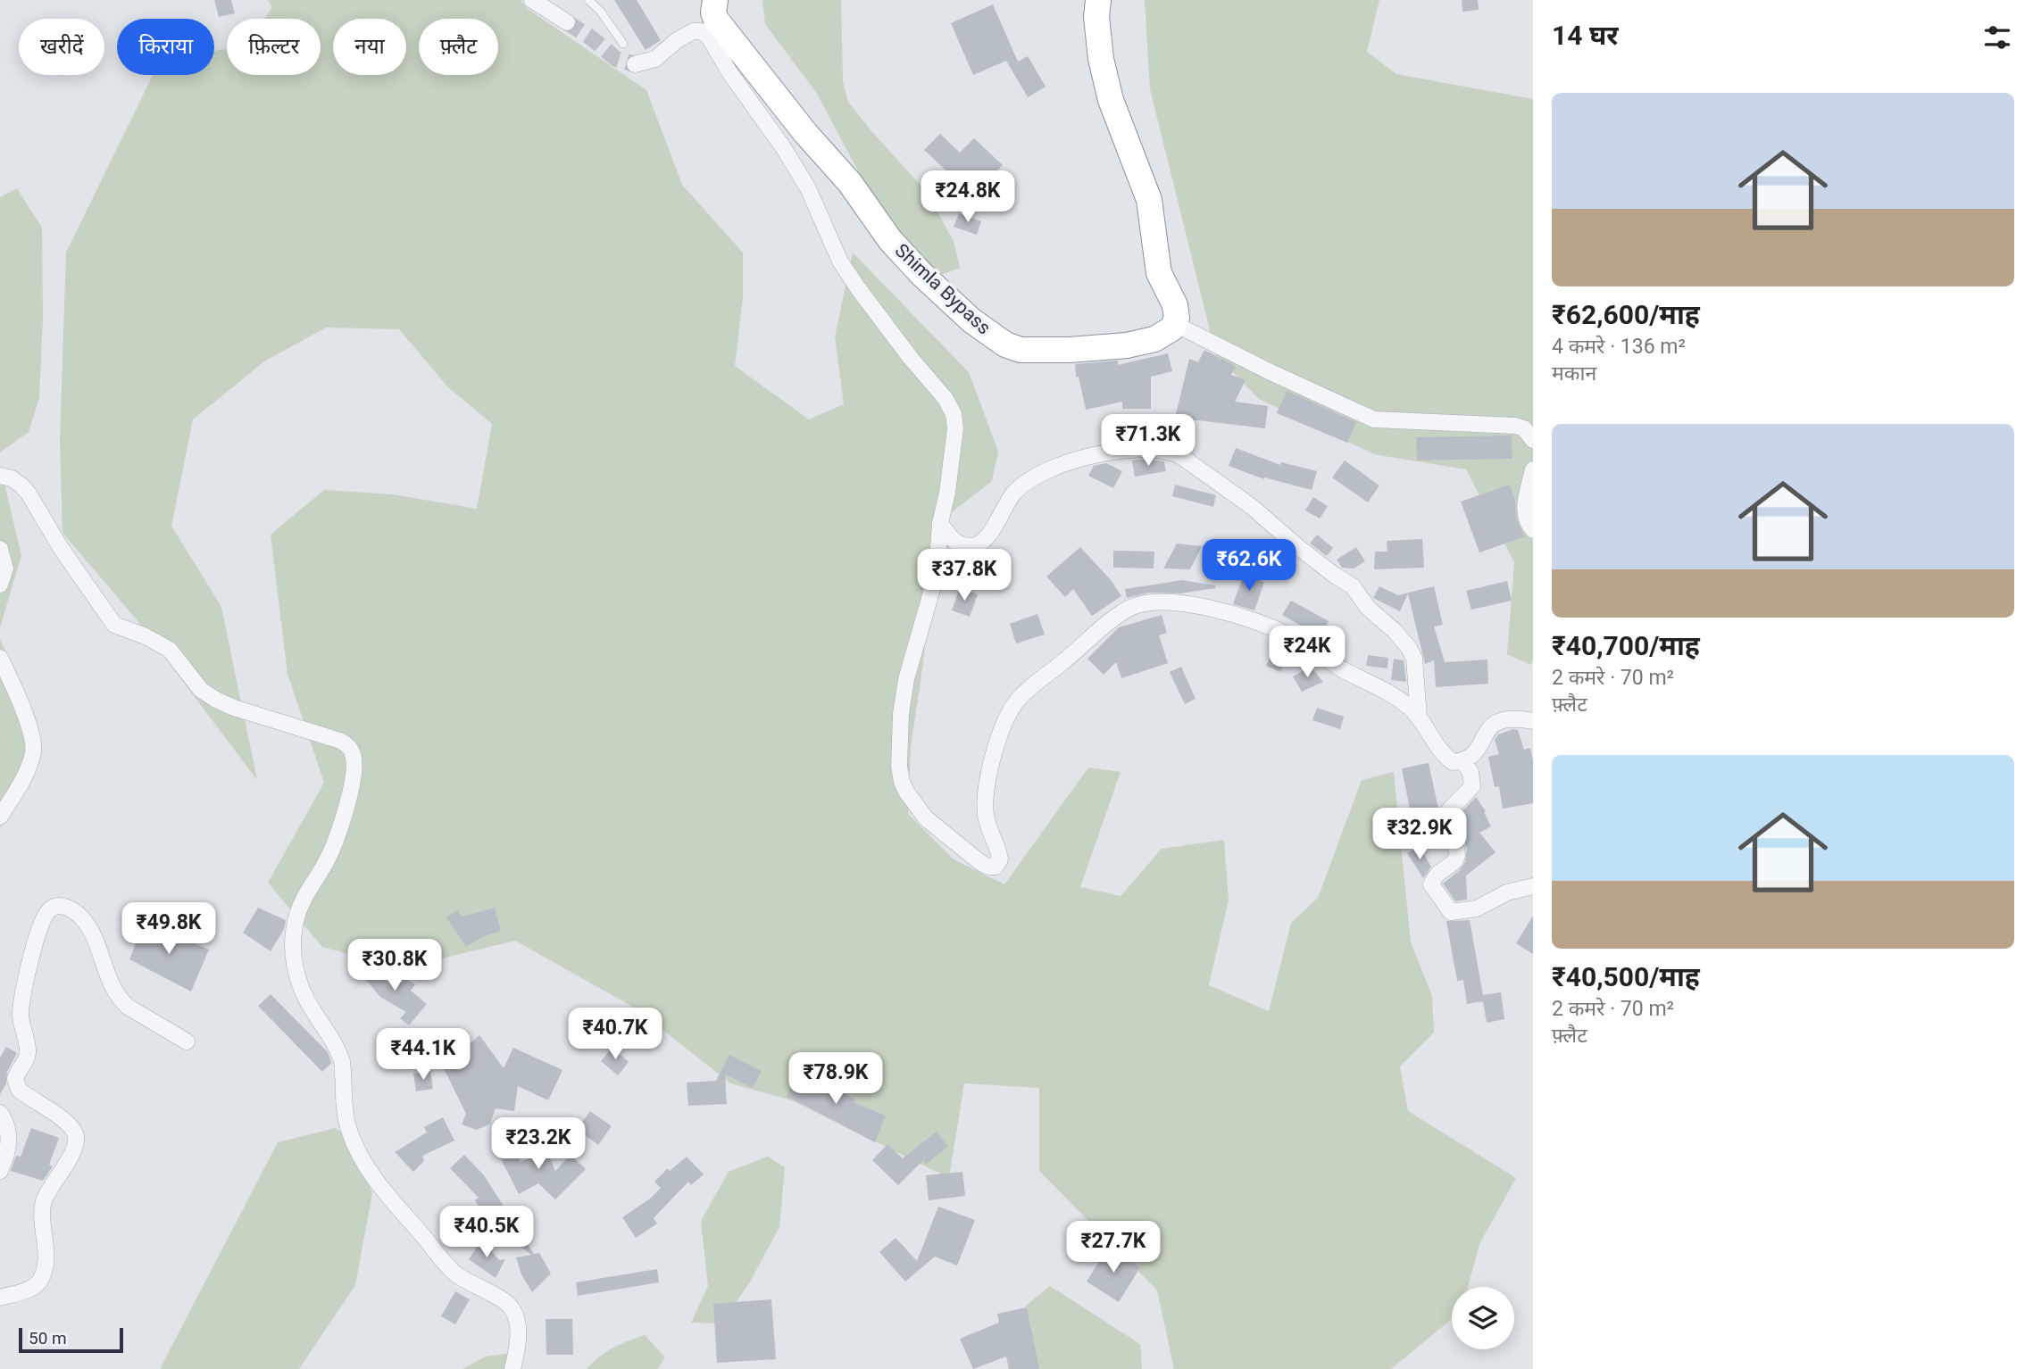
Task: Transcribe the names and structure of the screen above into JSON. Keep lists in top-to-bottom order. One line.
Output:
{"streets":{"highway":["Shimla Bypass"]},"scale_bar":"50 m","page":{"heading":"14 घर","chip":["खरीदें","किराया","फ़िल्टर","नया","फ़्लैट"],"list":[{"name":"₹62,600/माह","note":"4 कमरे · 136 m² · मकान"},{"name":"₹40,700/माह","note":"2 कमरे · 70 m² · फ़्लैट"},{"name":"₹40,500/माह","note":"2 कमरे · 70 m² · फ़्लैट"}],"price":["₹24.8K","₹71.3K","₹62.6K","₹37.8K","₹24K","₹32.9K","₹49.8K","₹30.8K","₹40.7K","₹44.1K","₹78.9K","₹23.2K","₹40.5K","₹27.7K"],"scale":"50 m"}}
